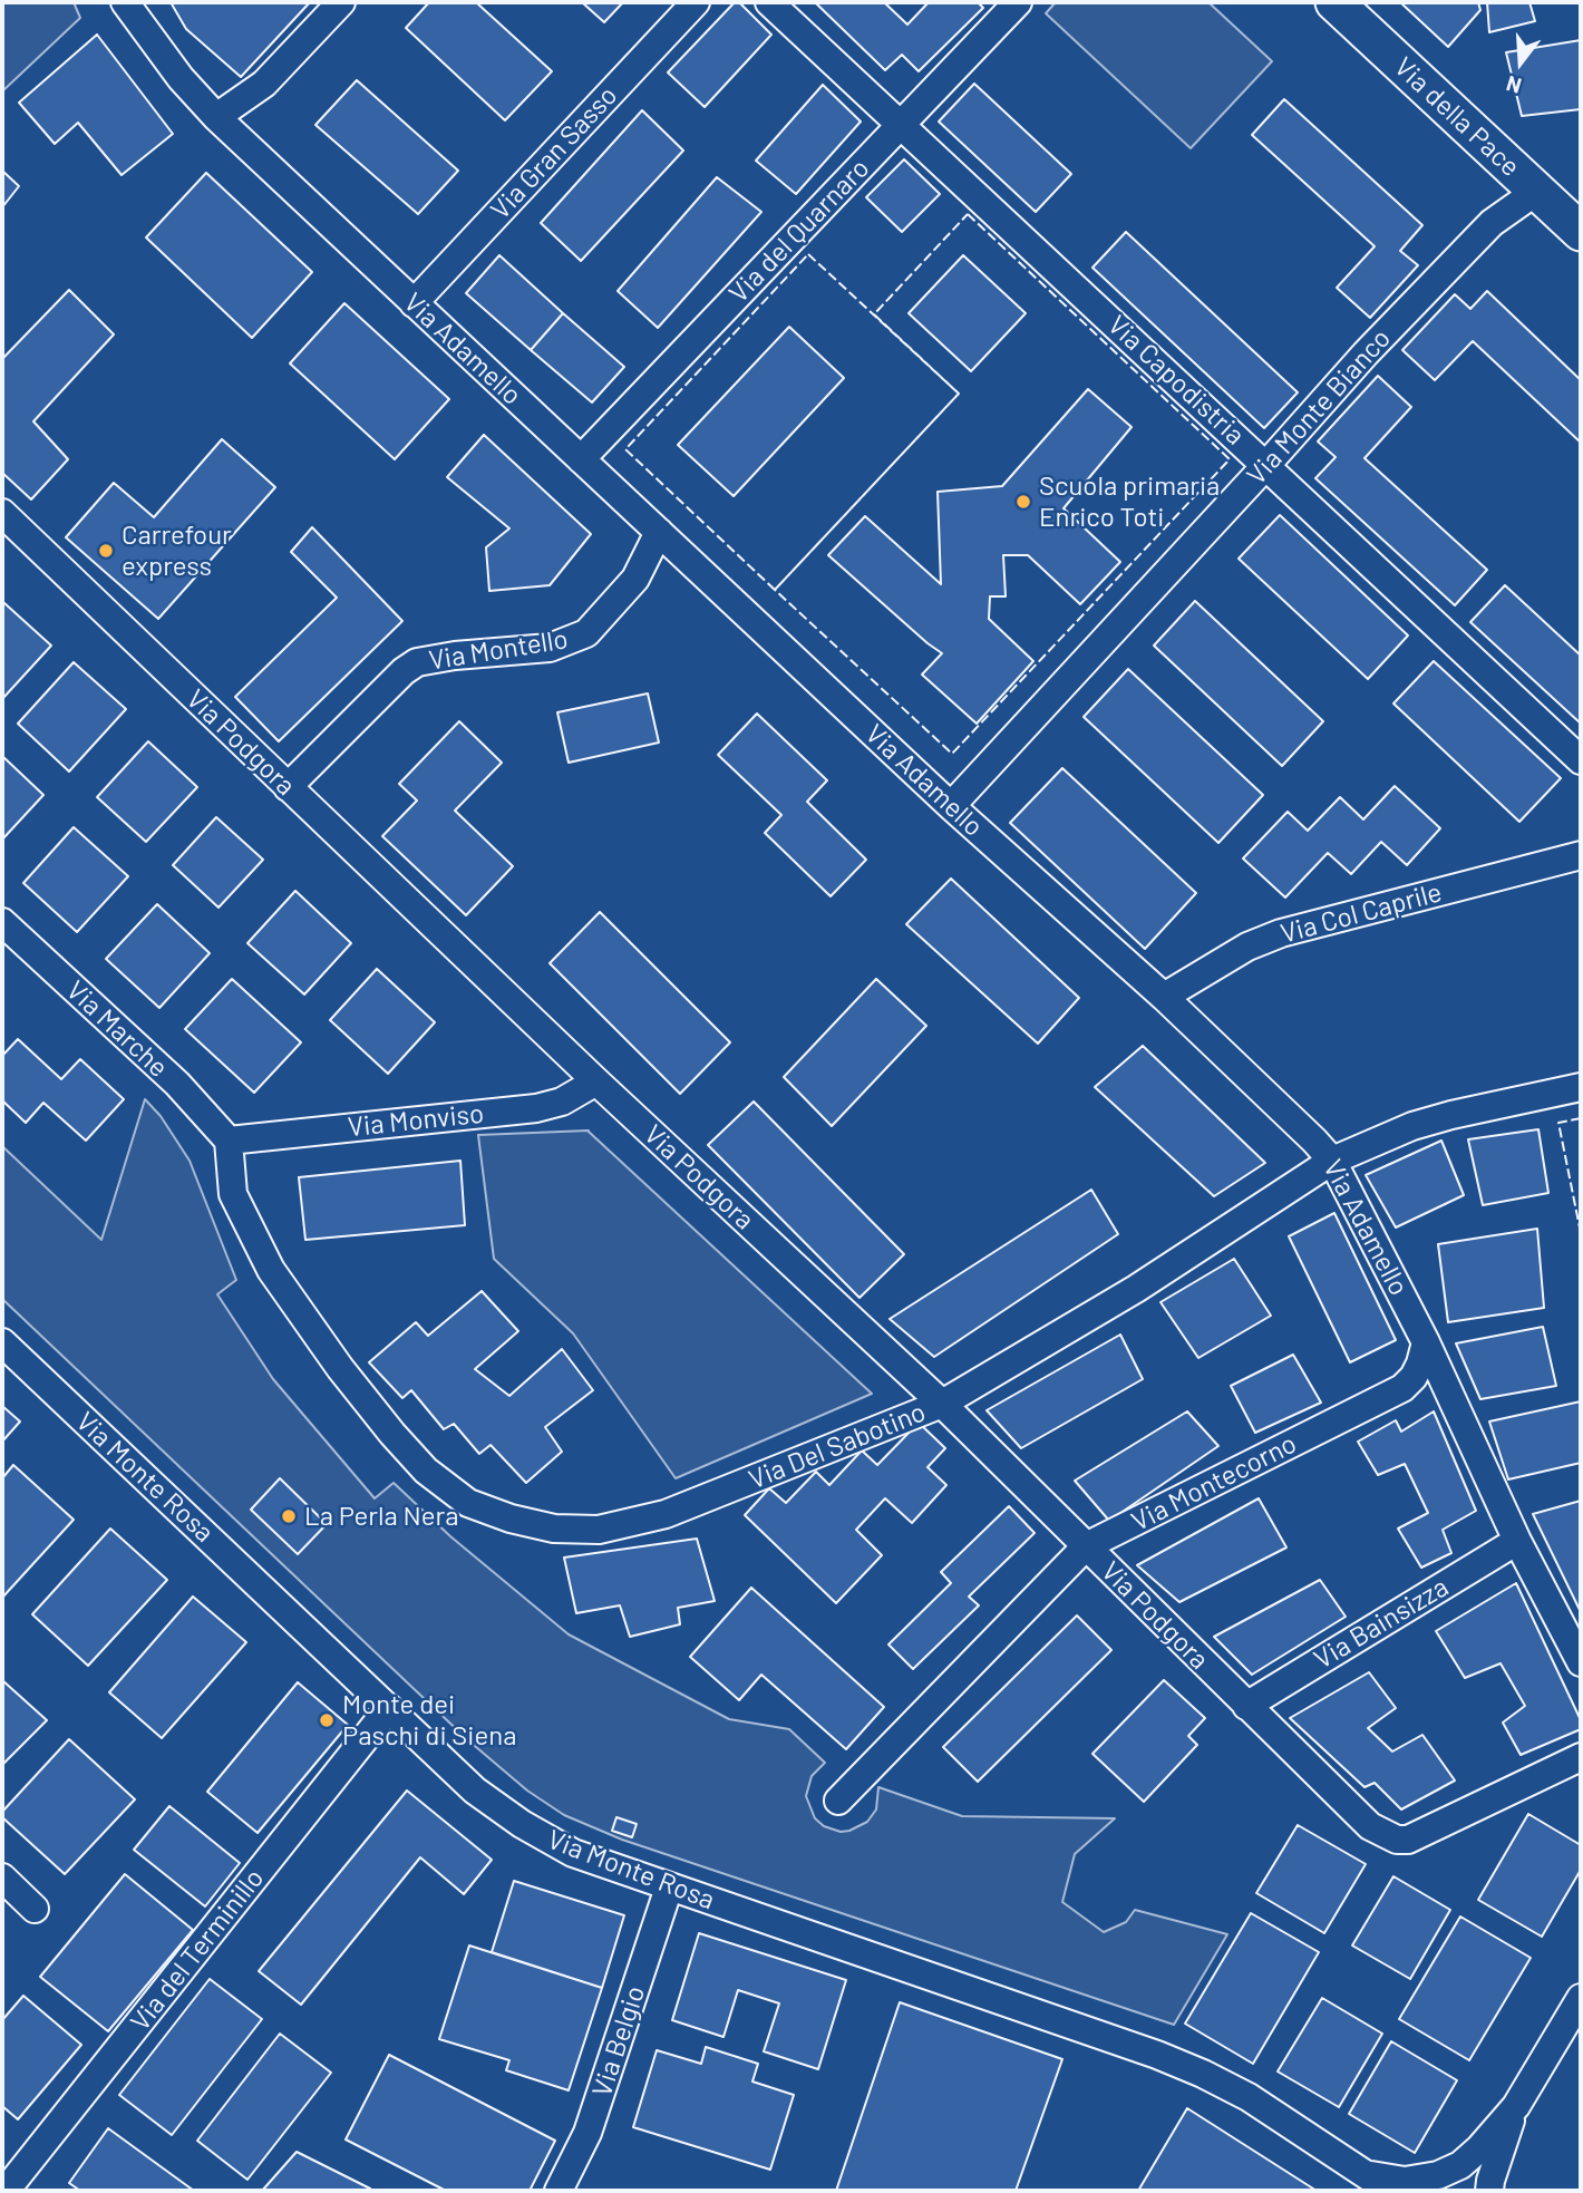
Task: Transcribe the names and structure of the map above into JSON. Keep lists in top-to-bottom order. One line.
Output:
{"streets":{"main road":["Via della Pace"],"street":["Via Gran Sasso","Via del Quarnaro","Via Adamello","Via Capodistria","Via Monte Bianco","Via Montello","Via Podgora","Via Col Caprile","Via Marche","Via Monviso","Via Del Sabotino","Via Monte Rosa","Via Montecorno","Via Bainsizza","Via del Terminillo","Via Belgio"]},"crossings":[["Via della Pace","Via Monte Bianco"],["Via Gran Sasso","Via Adamello"],["Via del Quarnaro","Via Adamello"],["Via del Quarnaro","Via Capodistria"],["Via Adamello","Via Monte Bianco"],["Via Adamello","Via Montello"],["Via Adamello","Via Col Caprile"],["Via Adamello","Via Del Sabotino"],["Via Adamello","Via Montecorno"],["Via Adamello","Via Bainsizza"],["Via Capodistria","Via Monte Bianco"],["Via Montello","Via Podgora"],["Via Podgora","Via Monviso"],["Via Podgora","Via Del Sabotino"],["Via Podgora","Via Montecorno"],["Via Podgora","Via Bainsizza"],["Via Marche","Via Monviso"],["Via Marche","Via Del Sabotino"],["Via Monviso","Via Del Sabotino"],["Via Monte Rosa","Via del Terminillo"],["Via Monte Rosa","Via Belgio"]],"places":["Scuola primaria Enrico Toti","Carrefour express","La Perla Nera","Monte dei Paschi di Siena"],"north":"bottom"}
